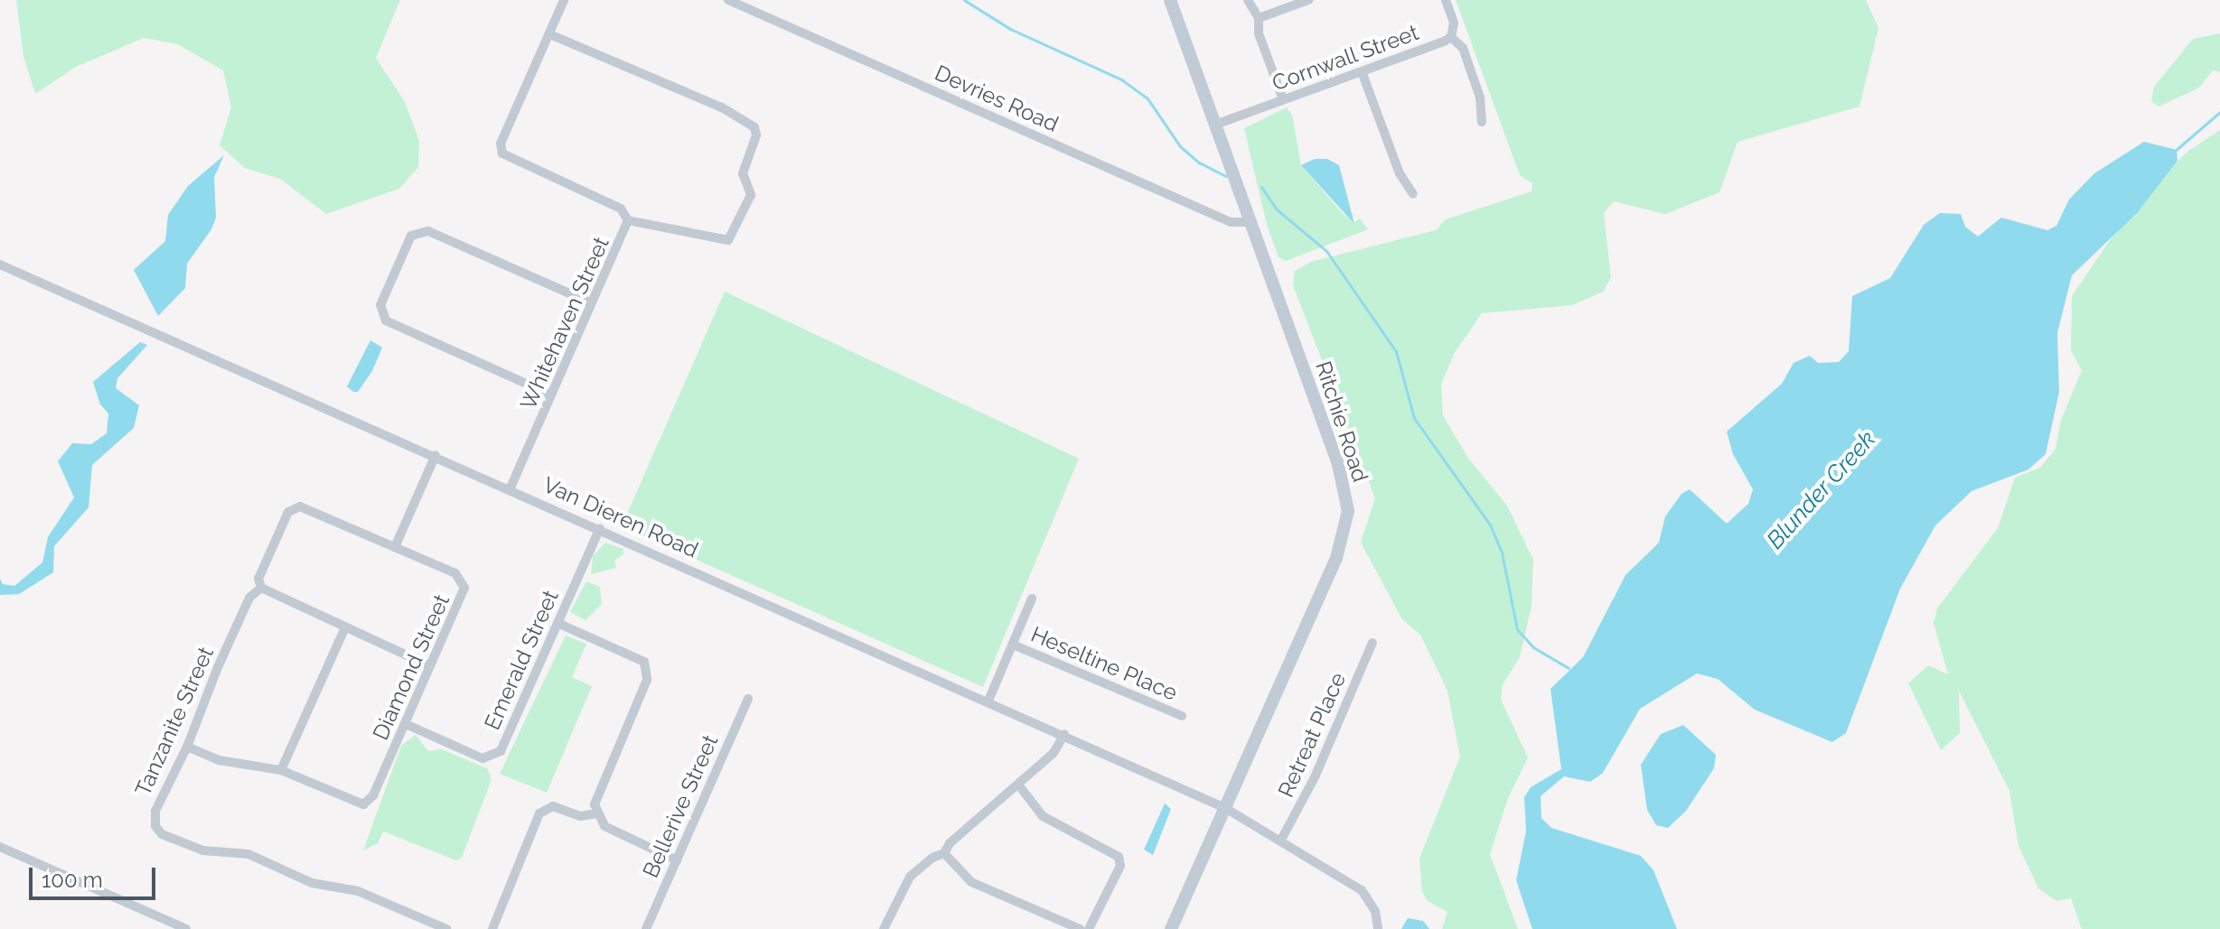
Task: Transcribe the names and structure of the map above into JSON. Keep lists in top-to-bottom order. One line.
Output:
{"streets":{"street":["Cornwall Street","Devries Road","Whitehaven Street","Ritchie Road","Van Dieren Road","Emerald Street","Heseltine Place","Diamond Street","Tanzanite Street","Retreat Place","Bellerive Street"]},"crossings":[["Cornwall Street","Ritchie Road"],["Devries Road","Ritchie Road"],["Whitehaven Street","Van Dieren Road"],["Ritchie Road","Van Dieren Road"],["Van Dieren Road","Emerald Street"],["Van Dieren Road","Retreat Place"],["Emerald Street","Diamond Street"],["Diamond Street","Tanzanite Street"]],"water":["Blunder Creek"],"scale_bar":"100 m"}
